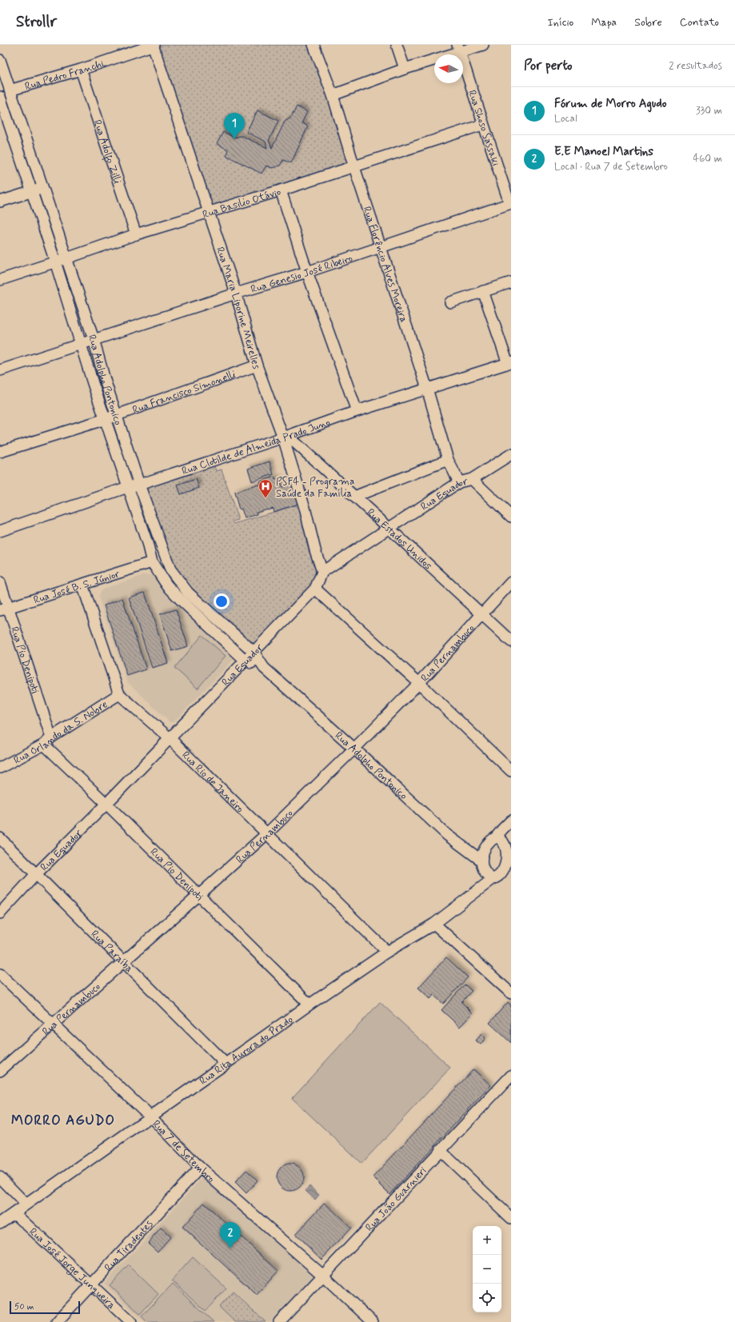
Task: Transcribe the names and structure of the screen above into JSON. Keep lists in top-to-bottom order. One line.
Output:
{"streets":{"street":["Rua Pedro Franchi","Rua Shoso Sassaki","Rua Adolfo Zilli","Rua Basilio Otávio","Rua Florêncio Alves Moreira","Rua Genesio José Ribeiro","Rua Maria Liporine Meirelles","Rua Adolpho Pontonico","Rua Francisco Simonelli","Rua Clotilde de Almeida Prado Juno","Rua Equador","Rua Estados Unidos","Rua José B. S. Júnior","Rua Pernambuco","Rua Pio Denipoti","Rua Orlando da S. Nobre","Rua Rio de Janeiro","Rua Paraíba","Rua Rita Aurora do Prado","Rua 7 de Setembro","Rua João Guarnieri","Rua Tiradentes","Rua José Jorge Junqueira"]},"crossings":[["Rua Pedro Franchi","Rua Adolfo Zilli"],["Rua Pedro Franchi","Rua Maria Liporine Meirelles"],["Rua Pedro Franchi","Rua Adolpho Pontonico"],["Rua Shoso Sassaki","Rua Basilio Otávio"],["Rua Shoso Sassaki","Rua Genesio José Ribeiro"],["Rua Adolfo Zilli","Rua Basilio Otávio"],["Rua Basilio Otávio","Rua Florêncio Alves Moreira"],["Rua Basilio Otávio","Rua Maria Liporine Meirelles"],["Rua Basilio Otávio","Rua Adolpho Pontonico"],["Rua Florêncio Alves Moreira","Rua Genesio José Ribeiro"],["Rua Florêncio Alves Moreira","Rua Clotilde de Almeida Prado Juno"],["Rua Florêncio Alves Moreira","Rua Equador"],["Rua Genesio José Ribeiro","Rua Maria Liporine Meirelles"],["Rua Genesio José Ribeiro","Rua Adolpho Pontonico"],["Rua Maria Liporine Meirelles","Rua Francisco Simonelli"],["Rua Maria Liporine Meirelles","Rua Clotilde de Almeida Prado Juno"],["Rua Maria Liporine Meirelles","Rua Equador"],["Rua Maria Liporine Meirelles","Rua Estados Unidos"],["Rua Adolpho Pontonico","Rua Francisco Simonelli"],["Rua Adolpho Pontonico","Rua Clotilde de Almeida Prado Juno"],["Rua Adolpho Pontonico","Rua Equador"],["Rua Adolpho Pontonico","Rua José B. S. Júnior"],["Rua Adolpho Pontonico","Rua Pernambuco"],["Rua Adolpho Pontonico","Rua Rita Aurora do Prado"],["Rua Clotilde de Almeida Prado Juno","Rua Estados Unidos"],["Rua Equador","Rua Estados Unidos"],["Rua Equador","Rua Pio Denipoti"],["Rua Equador","Rua Rio de Janeiro"],["Rua Equador","Rua Paraíba"],["Rua Estados Unidos","Rua Pernambuco"],["Rua José B. S. Júnior","Rua Pio Denipoti"],["Rua Pernambuco","Rua Pio Denipoti"],["Rua Pernambuco","Rua Rio de Janeiro"],["Rua Pernambuco","Rua Paraíba"],["Rua Pernambuco","Rua 7 de Setembro"],["Rua Pio Denipoti","Rua Orlando da S. Nobre"],["Rua Pio Denipoti","Rua Rita Aurora do Prado"],["Rua Orlando da S. Nobre","Rua Rio de Janeiro"],["Rua Rio de Janeiro","Rua Rita Aurora do Prado"],["Rua Paraíba","Rua Rita Aurora do Prado"],["Rua Rita Aurora do Prado","Rua 7 de Setembro"],["Rua Rita Aurora do Prado","Rua José Jorge Junqueira"],["Rua 7 de Setembro","Rua João Guarnieri"],["Rua 7 de Setembro","Rua Tiradentes"],["Rua Tiradentes","Rua José Jorge Junqueira"]],"districts":["MORRO AGUDO"],"places":{"hospital":["PSF4 - Programa Saúde da Família"]},"scale_bar":"50 m","north":"left","page":{"header":"Strollr","nav":["Início","Mapa","Sobre","Contato"],"heading":["Por perto","2 resultados"],"list":[{"mark":"1","name":"Fórum de Morro Agudo","note":"Local","value":"330 m"},{"mark":"2","name":"E.E Manoel Martins","note":"Local · Rua 7 de Setembro","value":"460 m"}],"pins":["1","2"],"map_buttons":["+","−"],"scale":"50 m"}}
